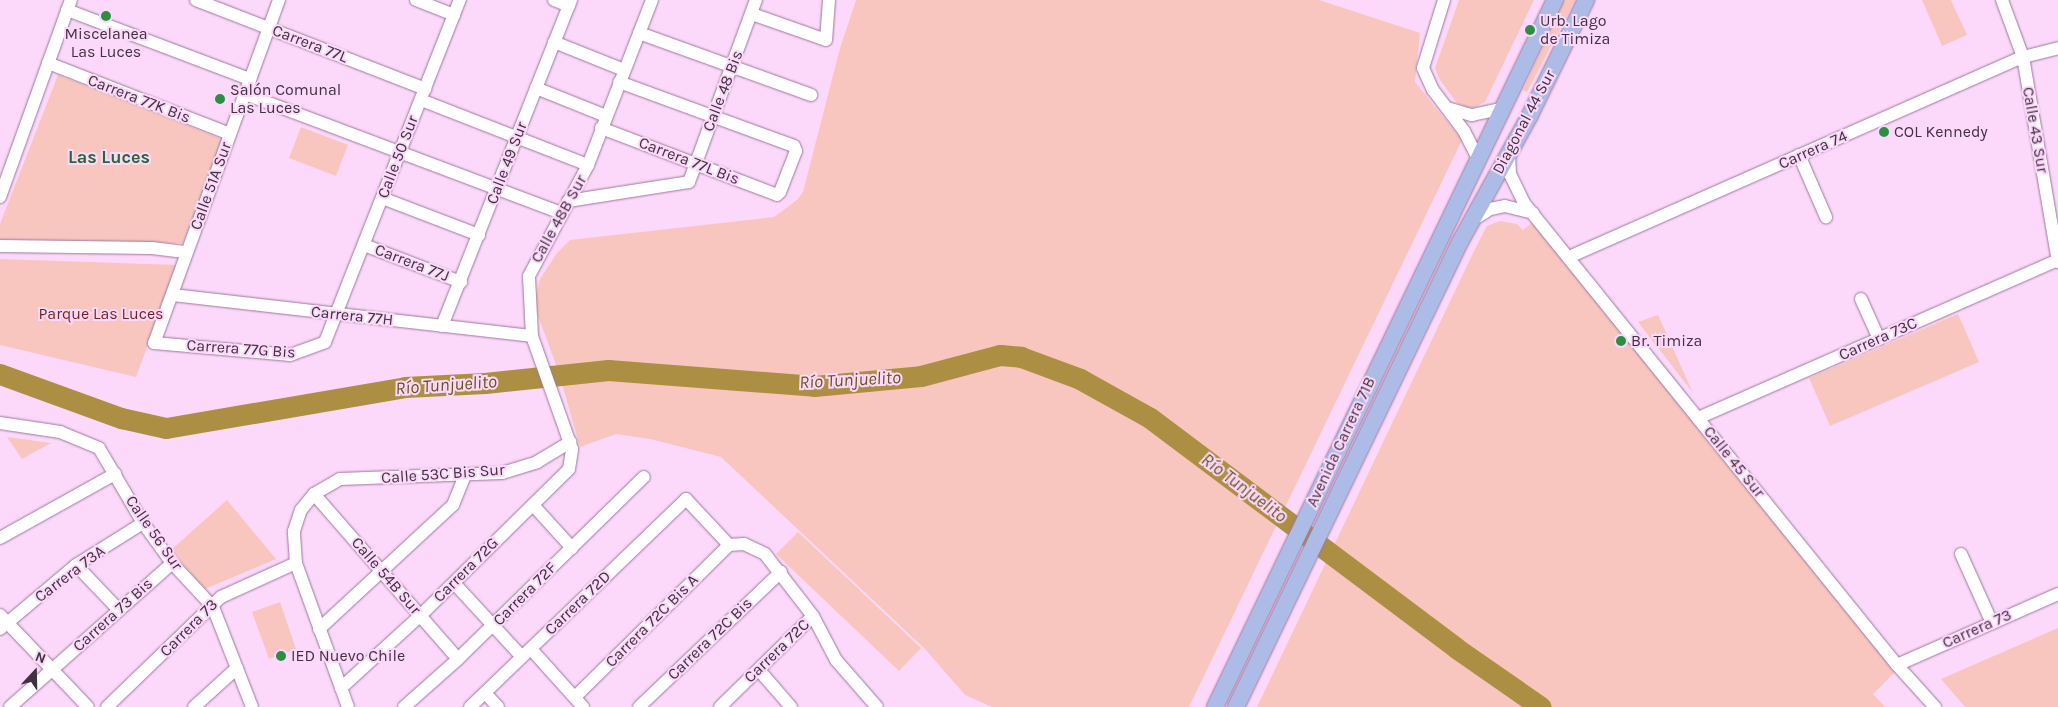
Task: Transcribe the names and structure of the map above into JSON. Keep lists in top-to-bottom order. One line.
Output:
{"streets":{"main road":["Diagonal 44 Sur","Avenida Carrera 71B"],"street":["Carrera 77L","Calle 48 Bis","Carrera 77K Bis","Calle 43 Sur","Carrera 74","Calle 50 Sur","Carrera 77L Bis","Calle 49 Sur","Calle 51A Sur","Calle 48B Sur","Carrera 77J","Carrera 77H","Carrera 73C","Carrera 77G Bis","Calle 45 Sur","Calle 53C Bis Sur","Calle 56 Sur","Carrera 72G","Carrera 73A","Calle 54B Sur","Carrera 72F","Carrera 72D","Carrera 73 Bis","Carrera 72C Bis A","Carrera 73","Carrera 72C Bis","Carrera 72C"]},"crossings":[["Carrera 77L","Calle 50 Sur"],["Carrera 77L","Calle 49 Sur"],["Carrera 77L","Calle 51A Sur"],["Carrera 77L","Calle 48B Sur"],["Calle 48 Bis","Carrera 77L Bis"],["Calle 48 Bis","Calle 48B Sur"],["Carrera 77K Bis","Calle 51A Sur"],["Diagonal 44 Sur","Avenida Carrera 71B"],["Diagonal 44 Sur","Calle 45 Sur"],["Calle 43 Sur","Carrera 74"],["Calle 43 Sur","Carrera 73C"],["Carrera 74","Calle 45 Sur"],["Calle 50 Sur","Carrera 77J"],["Calle 50 Sur","Carrera 77H"],["Calle 50 Sur","Carrera 77G Bis"],["Carrera 77L Bis","Calle 49 Sur"],["Carrera 77L Bis","Calle 48B Sur"],["Calle 49 Sur","Carrera 77J"],["Calle 49 Sur","Carrera 77H"],["Calle 51A Sur","Carrera 77H"],["Calle 51A Sur","Carrera 77G Bis"],["Calle 48B Sur","Carrera 77H"],["Calle 48B Sur","Calle 53C Bis Sur"],["Calle 48B Sur","Carrera 72G"],["Carrera 77H","Carrera 77G Bis"],["Carrera 73C","Calle 45 Sur"],["Calle 45 Sur","Carrera 73"],["Calle 53C Bis Sur","Carrera 72G"],["Calle 53C Bis Sur","Calle 54B Sur"],["Calle 56 Sur","Carrera 73A"],["Calle 56 Sur","Carrera 73 Bis"],["Calle 56 Sur","Carrera 73"],["Carrera 72G","Calle 54B Sur"],["Calle 54B Sur","Carrera 72F"],["Carrera 72D","Carrera 72C Bis A"]],"districts":["Las Luces"],"water":["Río Tunjuelito"],"parks":["Parque Las Luces"],"places":["Miscelanea Las Luces","Urb. Lago de Timiza","Salón Comunal Las Luces","COL Kennedy","Br. Timiza","IED Nuevo Chile"],"north":"top"}
